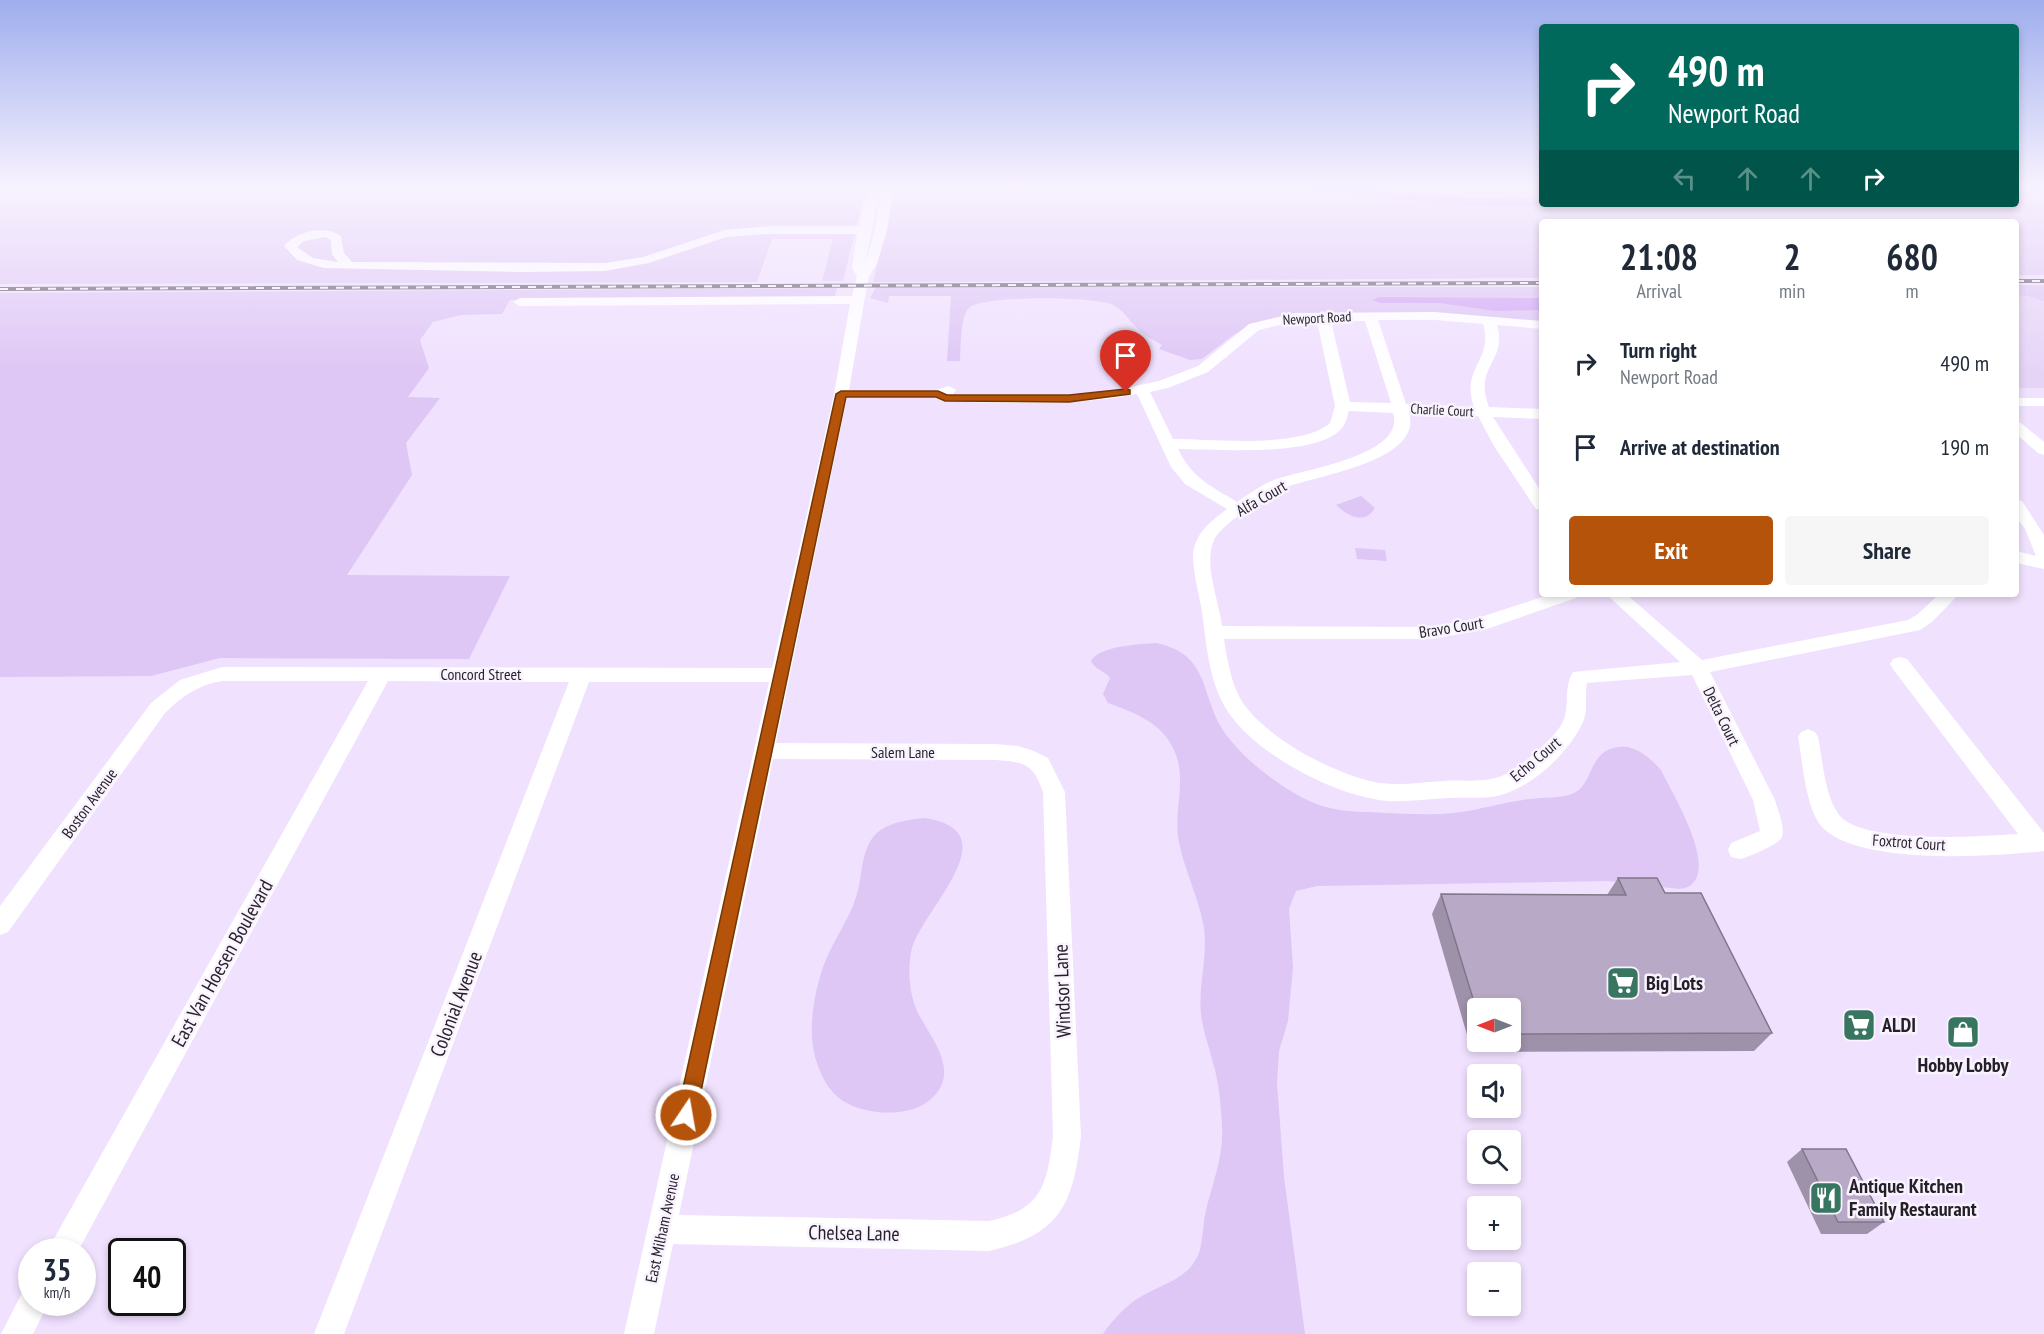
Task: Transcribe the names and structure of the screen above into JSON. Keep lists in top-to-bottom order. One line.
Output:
{"streets":{"street":["Newport Road","Charlie Court","Alfa Court","Bravo Court","Concord Street","Delta Court","Salem Lane","Echo Court","Boston Avenue","Foxtrot Court","East Van Hoesen Boulevard","Windsor Lane","Colonial Avenue","East Milham Avenue","Chelsea Lane"]},"crossings":[["Newport Road","Alfa Court"],["Newport Road","East Milham Avenue"],["Charlie Court","Alfa Court"],["Alfa Court","Bravo Court"],["Alfa Court","Echo Court"],["Bravo Court","Echo Court"],["Concord Street","Boston Avenue"],["Concord Street","East Van Hoesen Boulevard"],["Concord Street","Colonial Avenue"],["Concord Street","East Milham Avenue"],["Delta Court","Echo Court"],["Salem Lane","Windsor Lane"],["Salem Lane","East Milham Avenue"],["Windsor Lane","Chelsea Lane"],["East Milham Avenue","Chelsea Lane"]],"places":{"supermarket":["Big Lots","ALDI"],"shop":["Hobby Lobby"],"restaurant":["Antique Kitchen Family Restaurant"]},"north":"left","page":{"turn":["490 m","Newport Road"],"eta":["21:08","Arrival","2","min","680","m"],"list":[{"name":"Turn right","note":"Newport Road","value":"490 m"},{"name":"Arrive at destination","value":"190 m"}],"buttons":["Exit","Share"],"map_buttons":["+","−"],"speed":"35 km/h","limit":"40"}}
